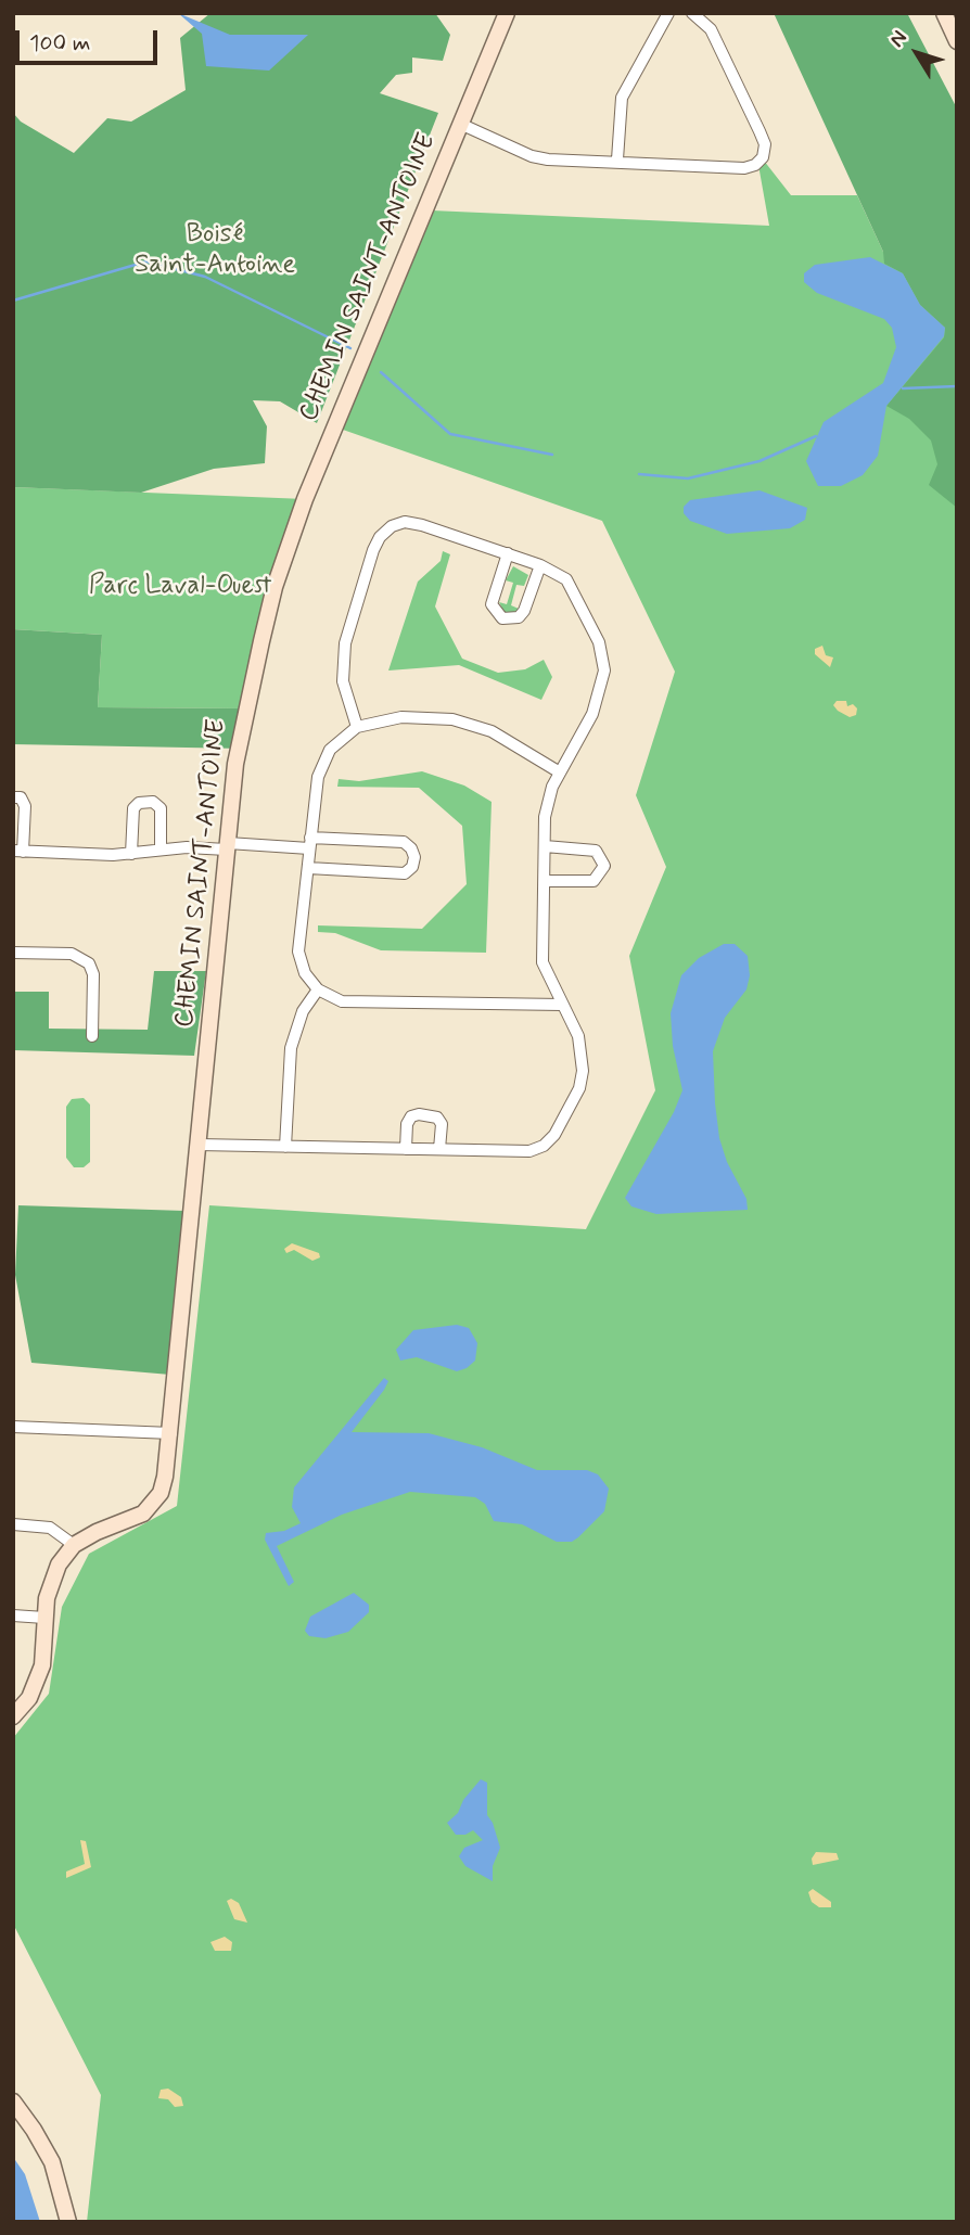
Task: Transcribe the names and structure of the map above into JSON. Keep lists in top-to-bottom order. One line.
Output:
{"streets":{"street":["CHEMIN SAINT-ANTOINE"]},"parks":["Boisé Saint-Antoine","Parc Laval-Ouest"],"scale_bar":"100 m","north":"top left"}
